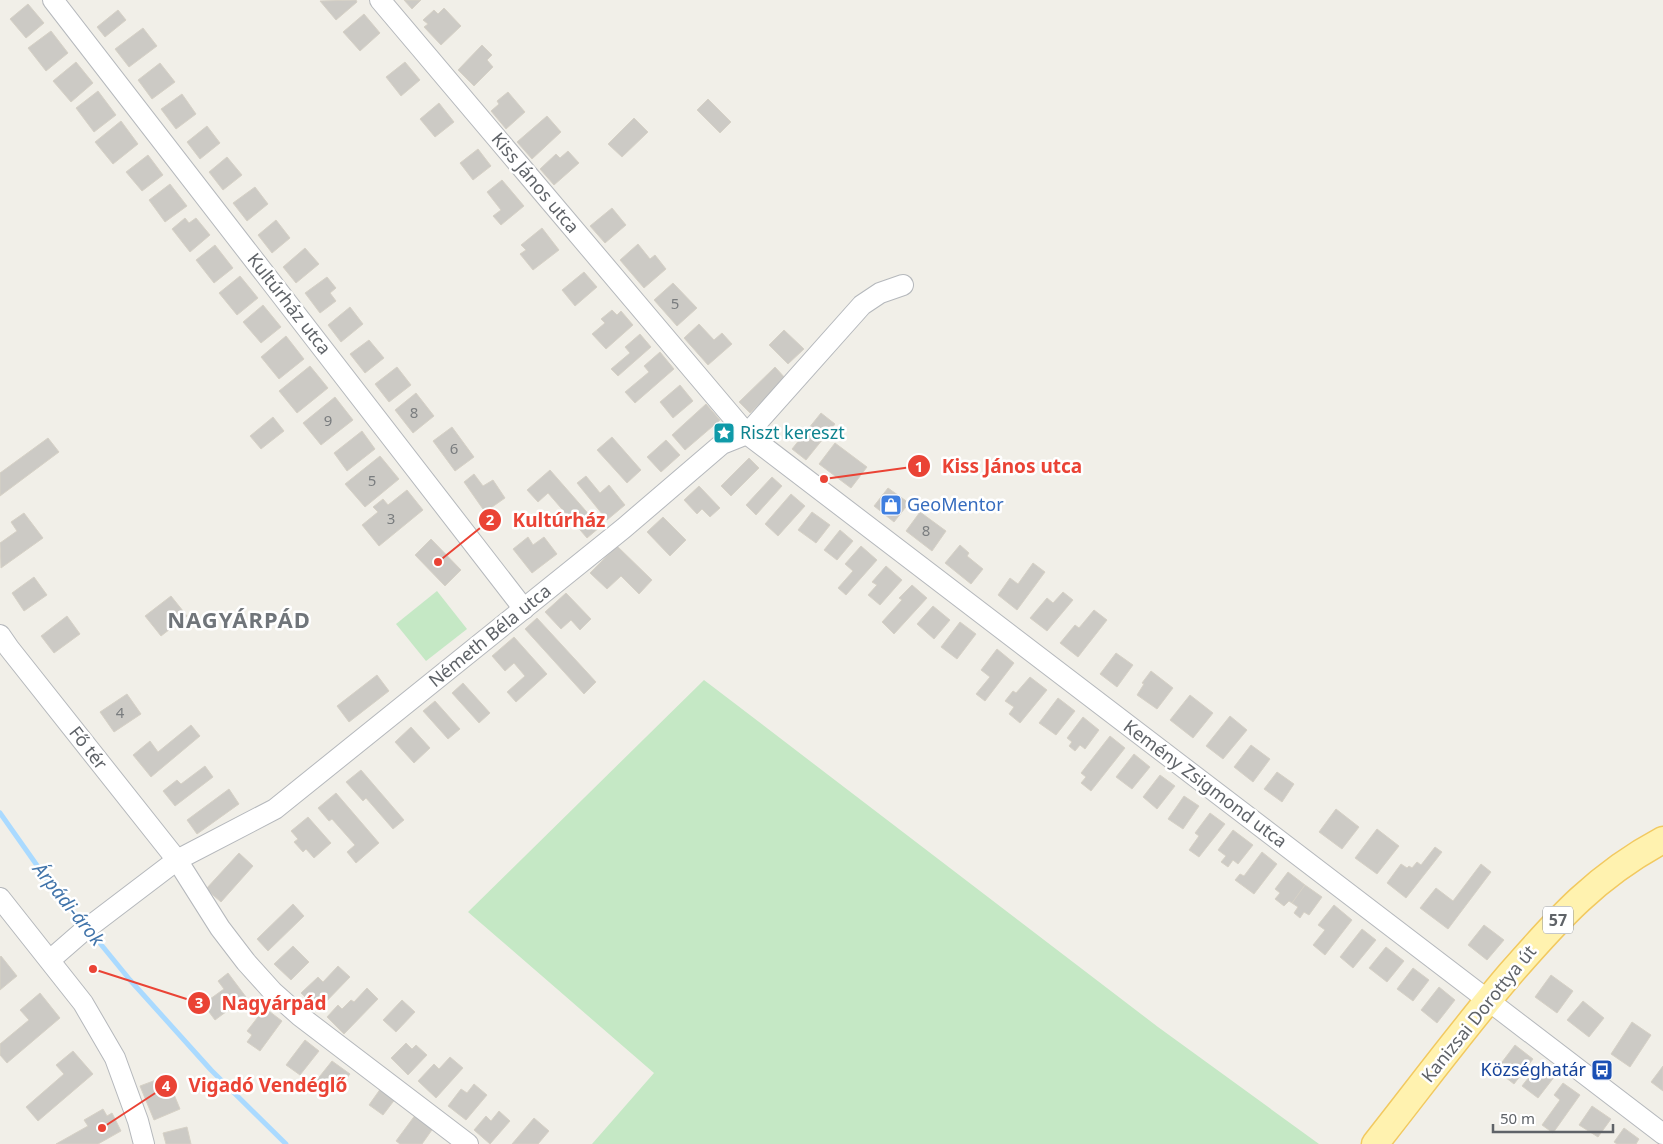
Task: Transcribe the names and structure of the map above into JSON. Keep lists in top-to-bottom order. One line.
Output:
{"streets":{"main road":["57","Kanizsai Dorottya út"],"street":["Kiss János utca","Kultúrház utca","Németh Béla utca","Fő tér","Kemény Zsigmond utca"]},"crossings":[["Kiss János utca","Németh Béla utca"],["Kiss János utca","Kemény Zsigmond utca"],["Kultúrház utca","Németh Béla utca"],["Németh Béla utca","Fő tér"],["Németh Béla utca","Kemény Zsigmond utca"],["Kemény Zsigmond utca","Kanizsai Dorottya út"]],"districts":["NAGYÁRPÁD"],"water":["Árpádi-árok"],"places":{"place":["Riszt kereszt"],"other":["Kiss János utca","Kultúrház","Nagyárpád","Vigadó Vendéglő"],"shop":["GeoMentor"],"bus stop":["Községhatár"]},"house_numbers":["5","8","9","6","5","3","8","4"],"scale_bar":"50 m"}
